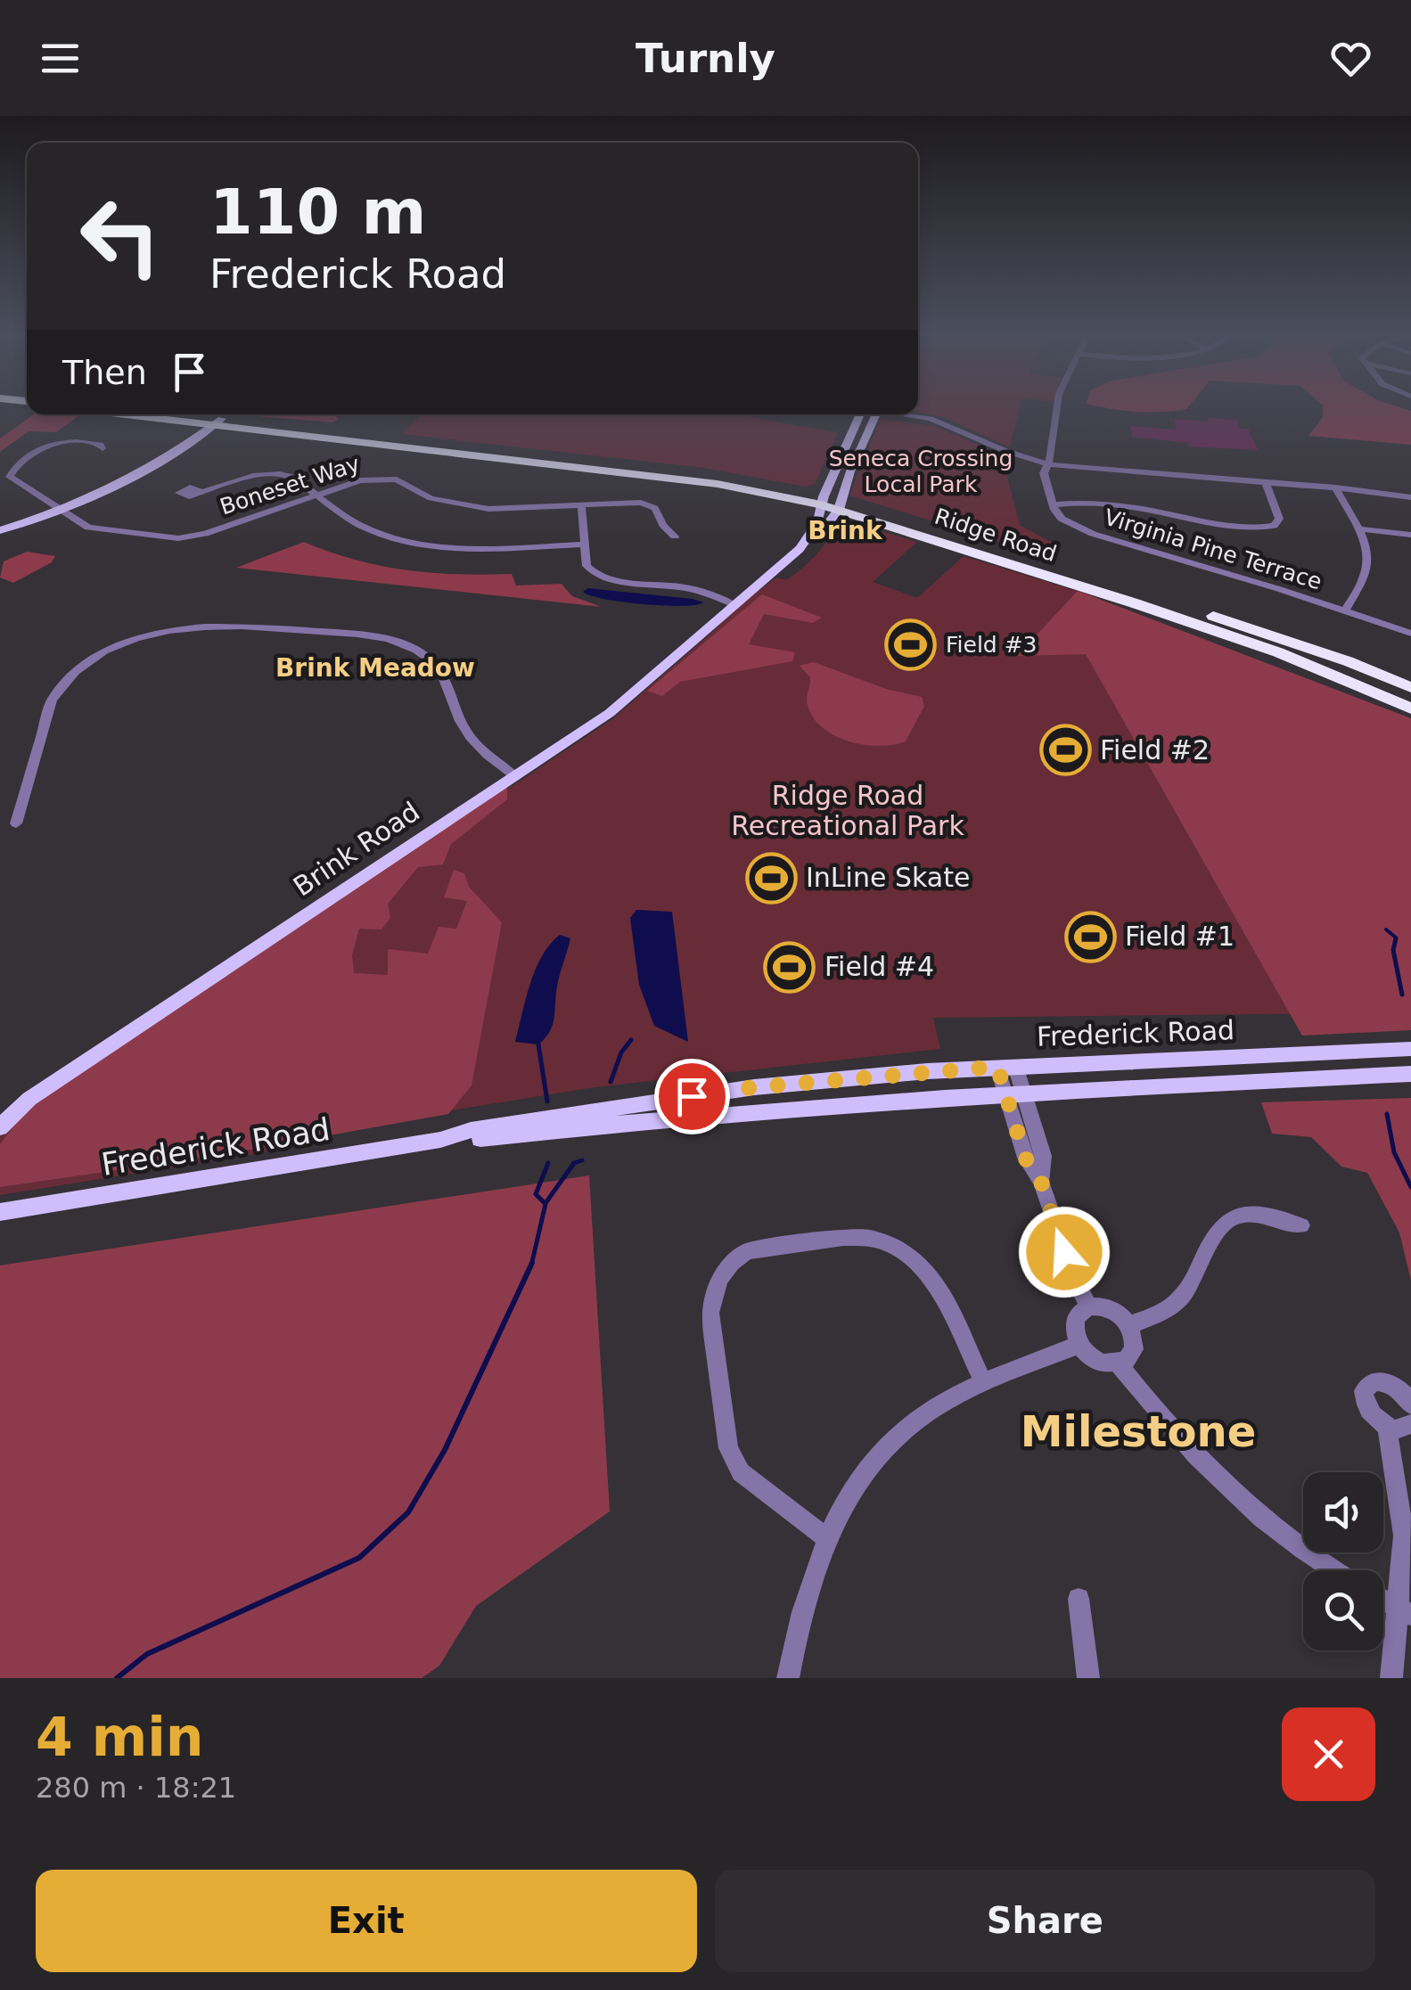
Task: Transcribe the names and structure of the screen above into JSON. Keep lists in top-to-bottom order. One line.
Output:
{"streets":{"highway":["Ridge Road"],"main road":["Brink Road","Frederick Road"],"street":["Boneset Way","Virginia Pine Terrace"]},"crossings":[["Ridge Road","Brink Road"]],"districts":["Brink","Brink Meadow","Milestone"],"parks":["Seneca Crossing Local Park","Ridge Road Recreational Park"],"places":{"sports":["Field #3","Field #2","InLine Skate","Field #1","Field #4"]},"page":{"header":"Turnly","turn":["110 m","Frederick Road"],"then":"Then","heading":["4 min","280 m · 18:21"],"buttons":["Exit","Share"]}}
